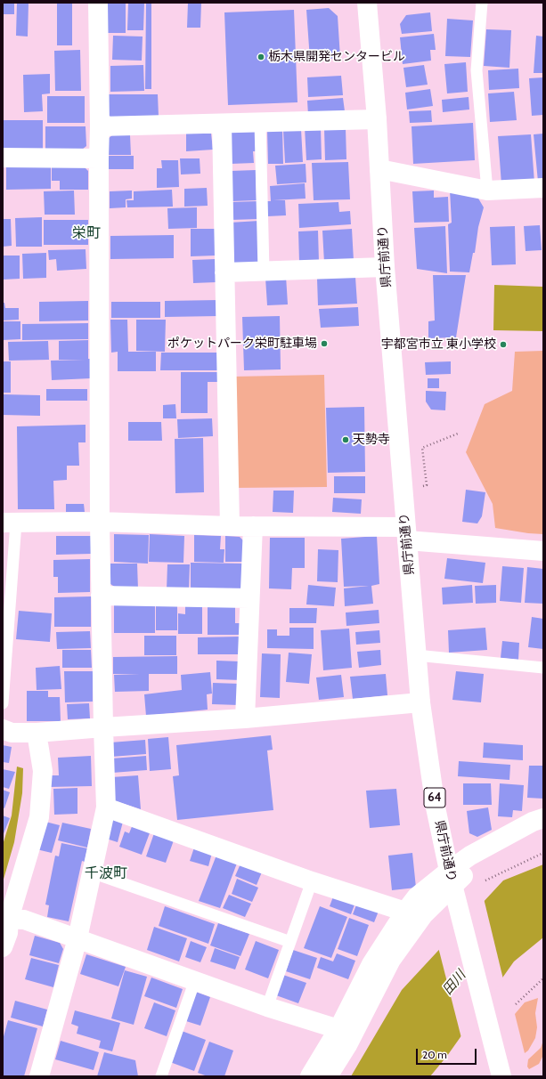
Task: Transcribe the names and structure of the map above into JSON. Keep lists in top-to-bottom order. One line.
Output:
{"streets":{"street":["県庁前通り","64"]},"districts":["栄町","千波町"],"water":["田川"],"places":["栃木県開発センタービル","ポケットパーク栄町駐車場","宇都宮市立 東小学校","天勢寺"],"scale_bar":"20 m"}
